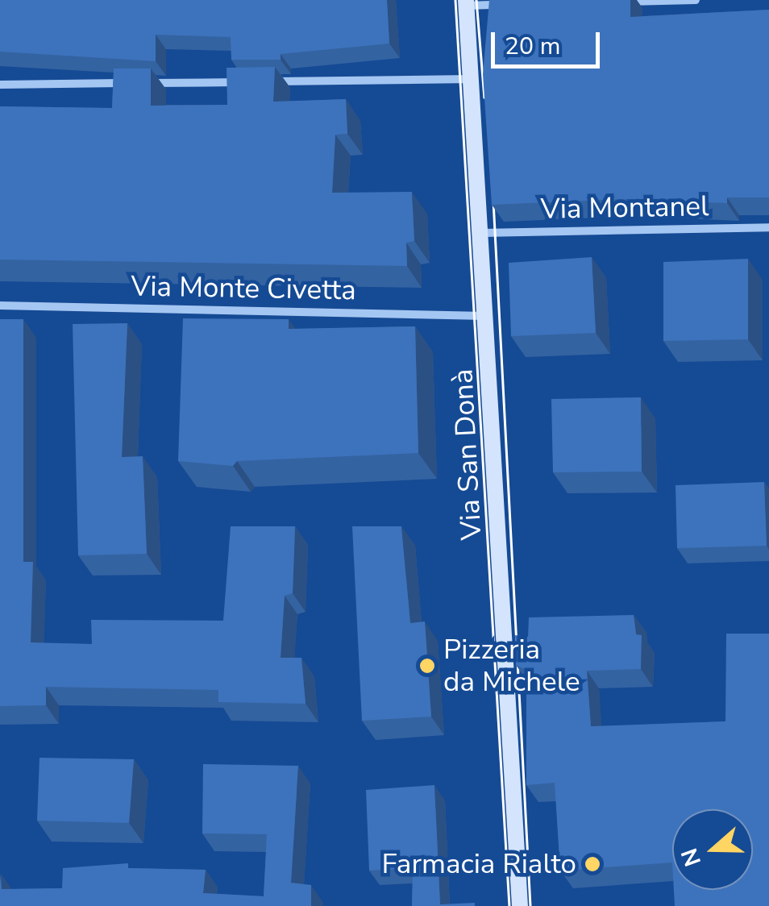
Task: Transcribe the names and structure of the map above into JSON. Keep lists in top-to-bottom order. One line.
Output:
{"streets":{"street":["Via Montanel","Via Monte Civetta","Via San Donà"]},"crossings":[["Via Montanel","Via San Donà"],["Via Monte Civetta","Via San Donà"]],"places":["Pizzeria da Michele","Farmacia Rialto"],"scale_bar":"20 m","north":"left"}
